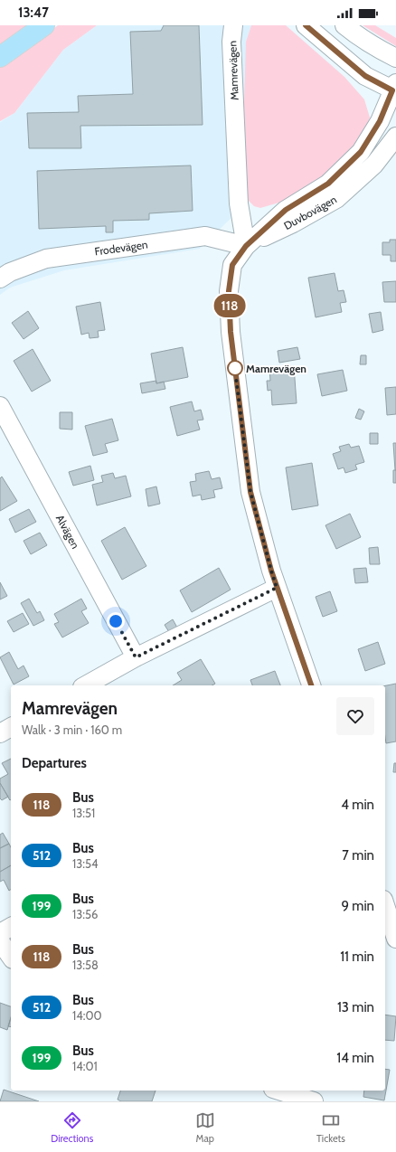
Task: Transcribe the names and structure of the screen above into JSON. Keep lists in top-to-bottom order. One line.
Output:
{"streets":{"street":["Mamrevägen","Duvbovägen","Frodevägen","Alvägen"]},"crossings":[["Mamrevägen","Duvbovägen"],["Mamrevägen","Frodevägen"],["Duvbovägen","Frodevägen"]],"places":["Mamrevägen"],"lines":["bus line 118"],"page":{"status":"13:47","on_map":"118","heading":[["Mamrevägen","Walk · 3 min · 160 m"],"Departures"],"list":[{"mark":"118","name":"Bus","note":"13:51","value":"4 min"},{"mark":"512","name":"Bus","note":"13:54","value":"7 min"},{"mark":"199","name":"Bus","note":"13:56","value":"9 min"},{"mark":"118","name":"Bus","note":"13:58","value":"11 min"},{"mark":"512","name":"Bus","note":"14:00","value":"13 min"},{"mark":"199","name":"Bus","note":"14:01","value":"14 min"}],"tabs":["Directions","Map","Tickets"]}}
